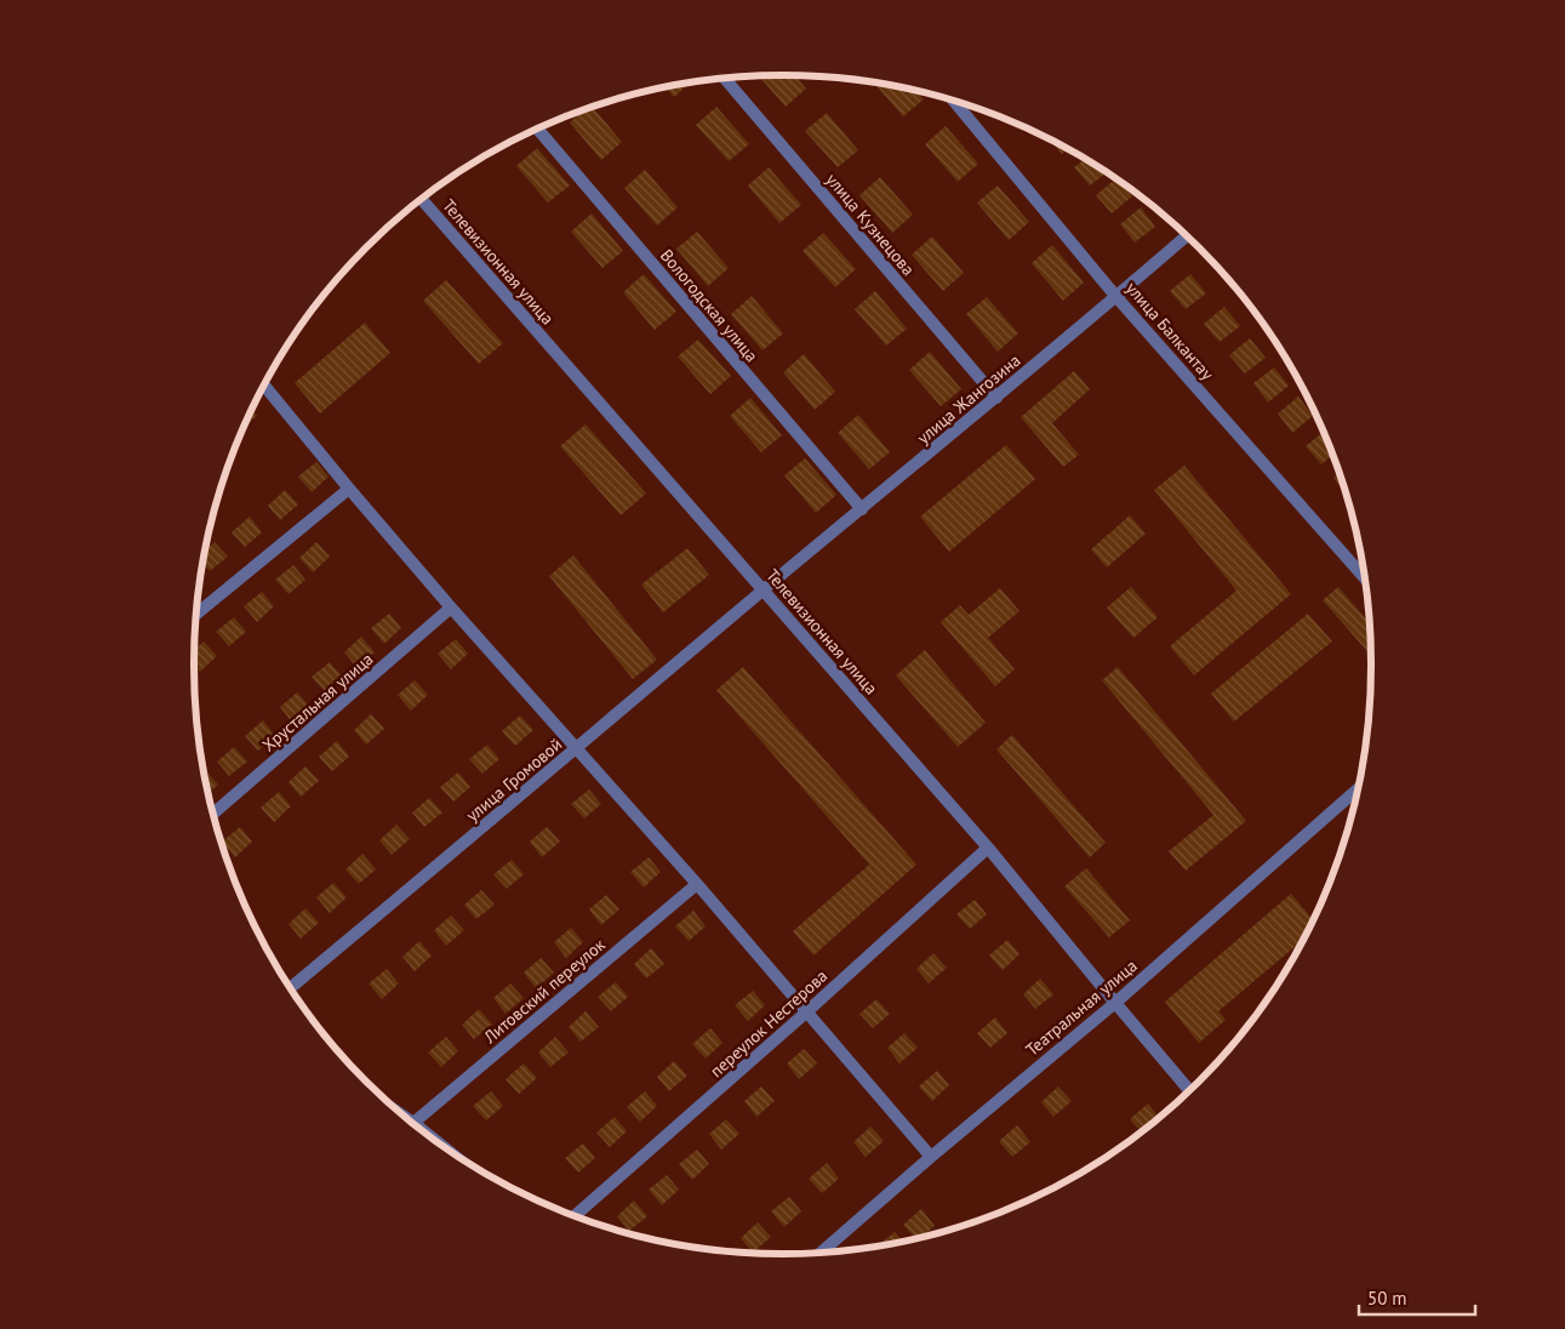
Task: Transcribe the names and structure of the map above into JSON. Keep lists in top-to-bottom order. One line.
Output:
{"streets":{"street":["улица Кузнецова","Телевизионная улица","Вологодская улица","улица Балкантау","улица Жангозина","Хрустальная улица","улица Громовой","Литовский переулок","Театральная улица","переулок Нестерова"]},"crossings":[["улица Кузнецова","улица Жангозина"],["Телевизионная улица","улица Жангозина"],["Телевизионная улица","улица Громовой"],["Телевизионная улица","Театральная улица"],["Телевизионная улица","переулок Нестерова"],["Вологодская улица","улица Жангозина"],["улица Балкантау","улица Жангозина"],["улица Жангозина","улица Громовой"]],"scale_bar":"50 m"}
